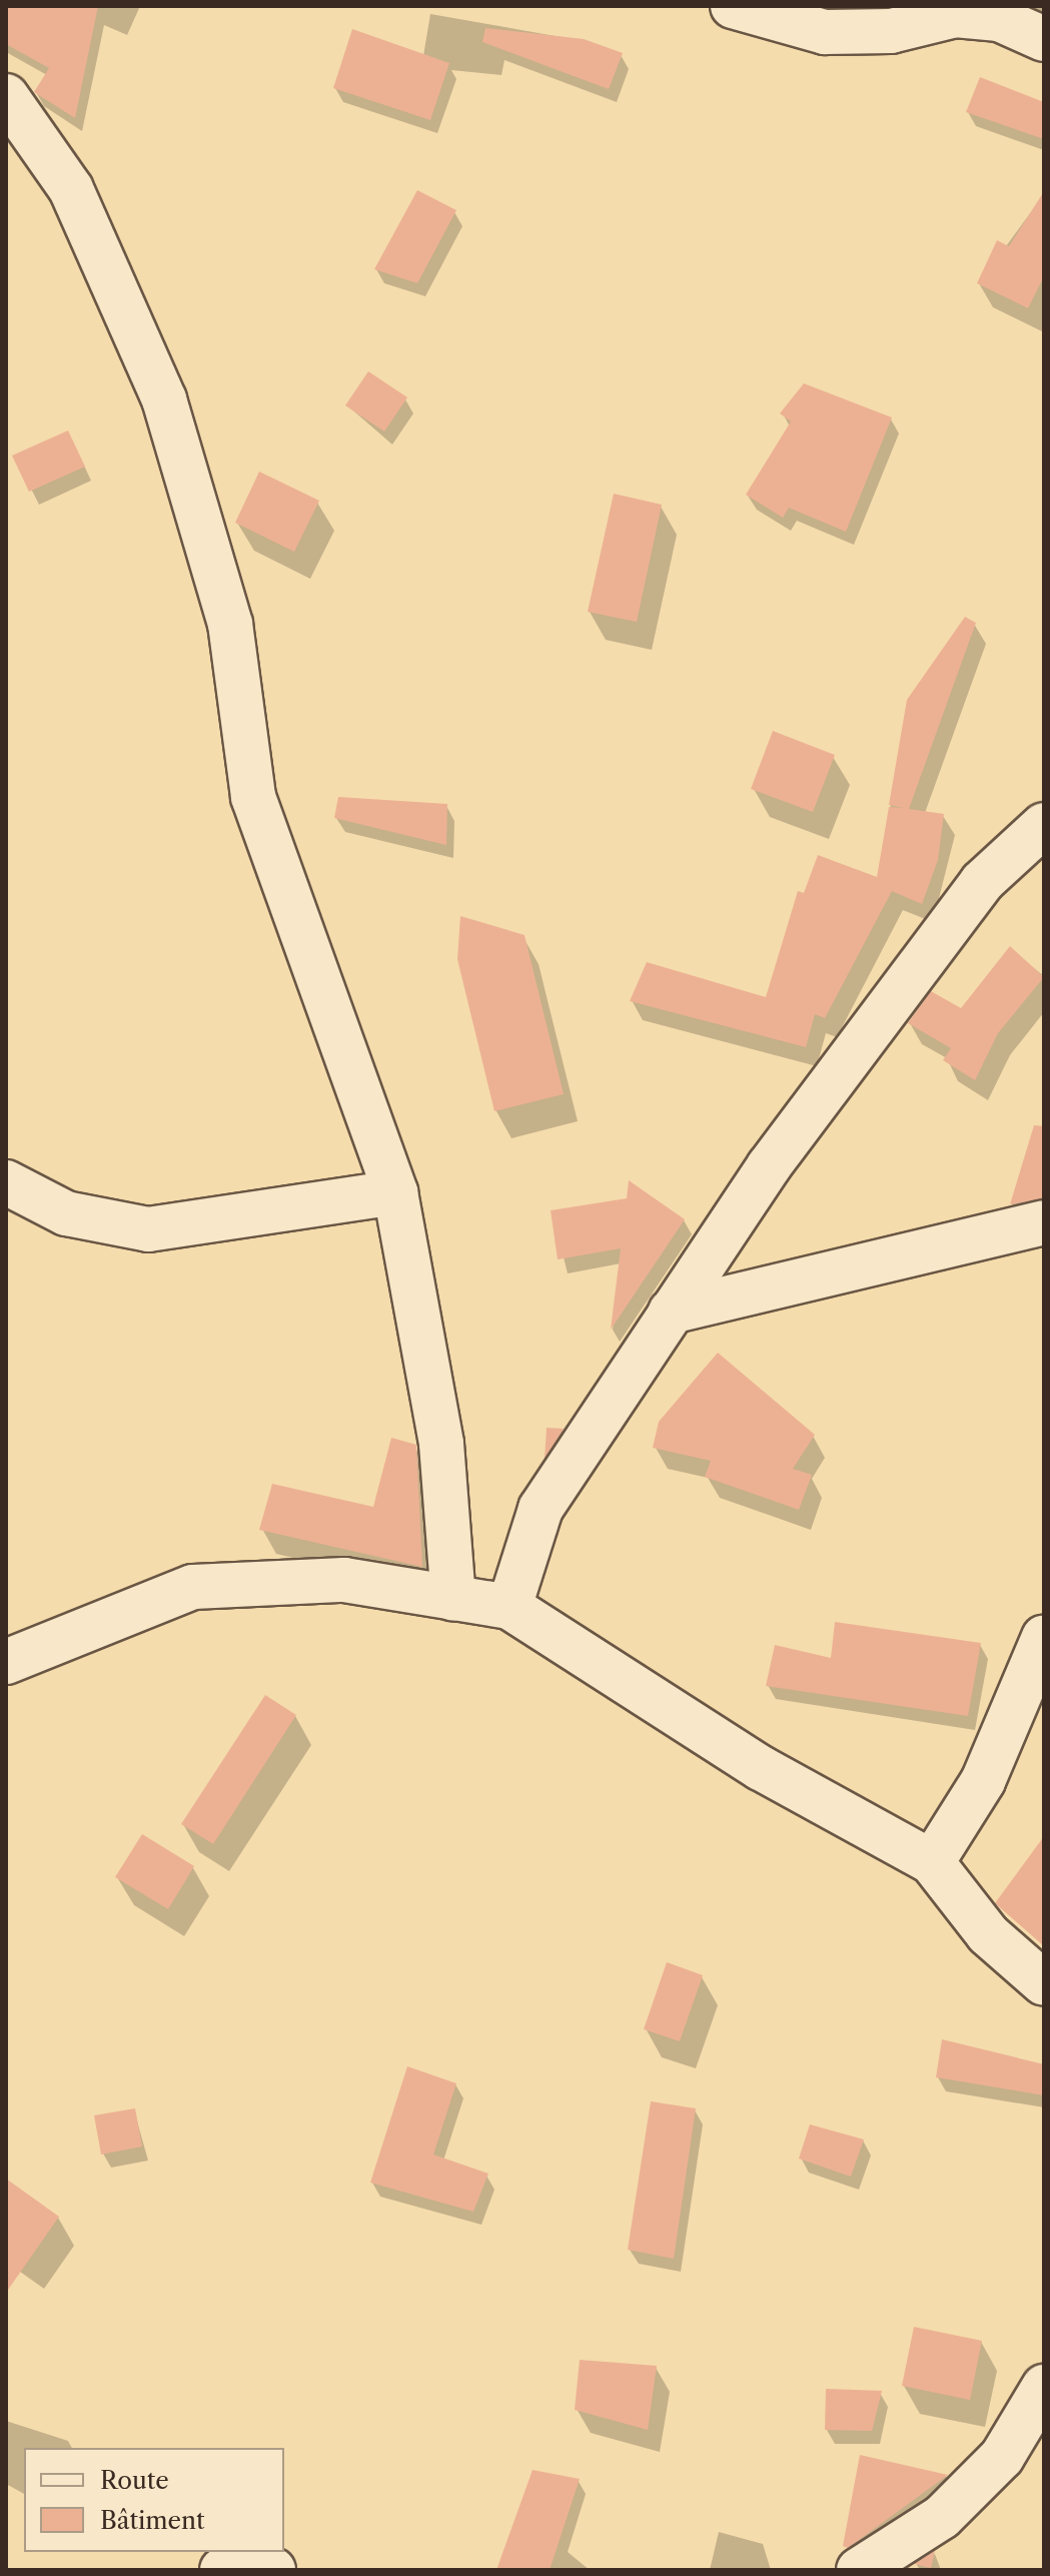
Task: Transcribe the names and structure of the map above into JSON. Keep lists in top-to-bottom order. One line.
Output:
{"legend":["Route","Bâtiment"]}
